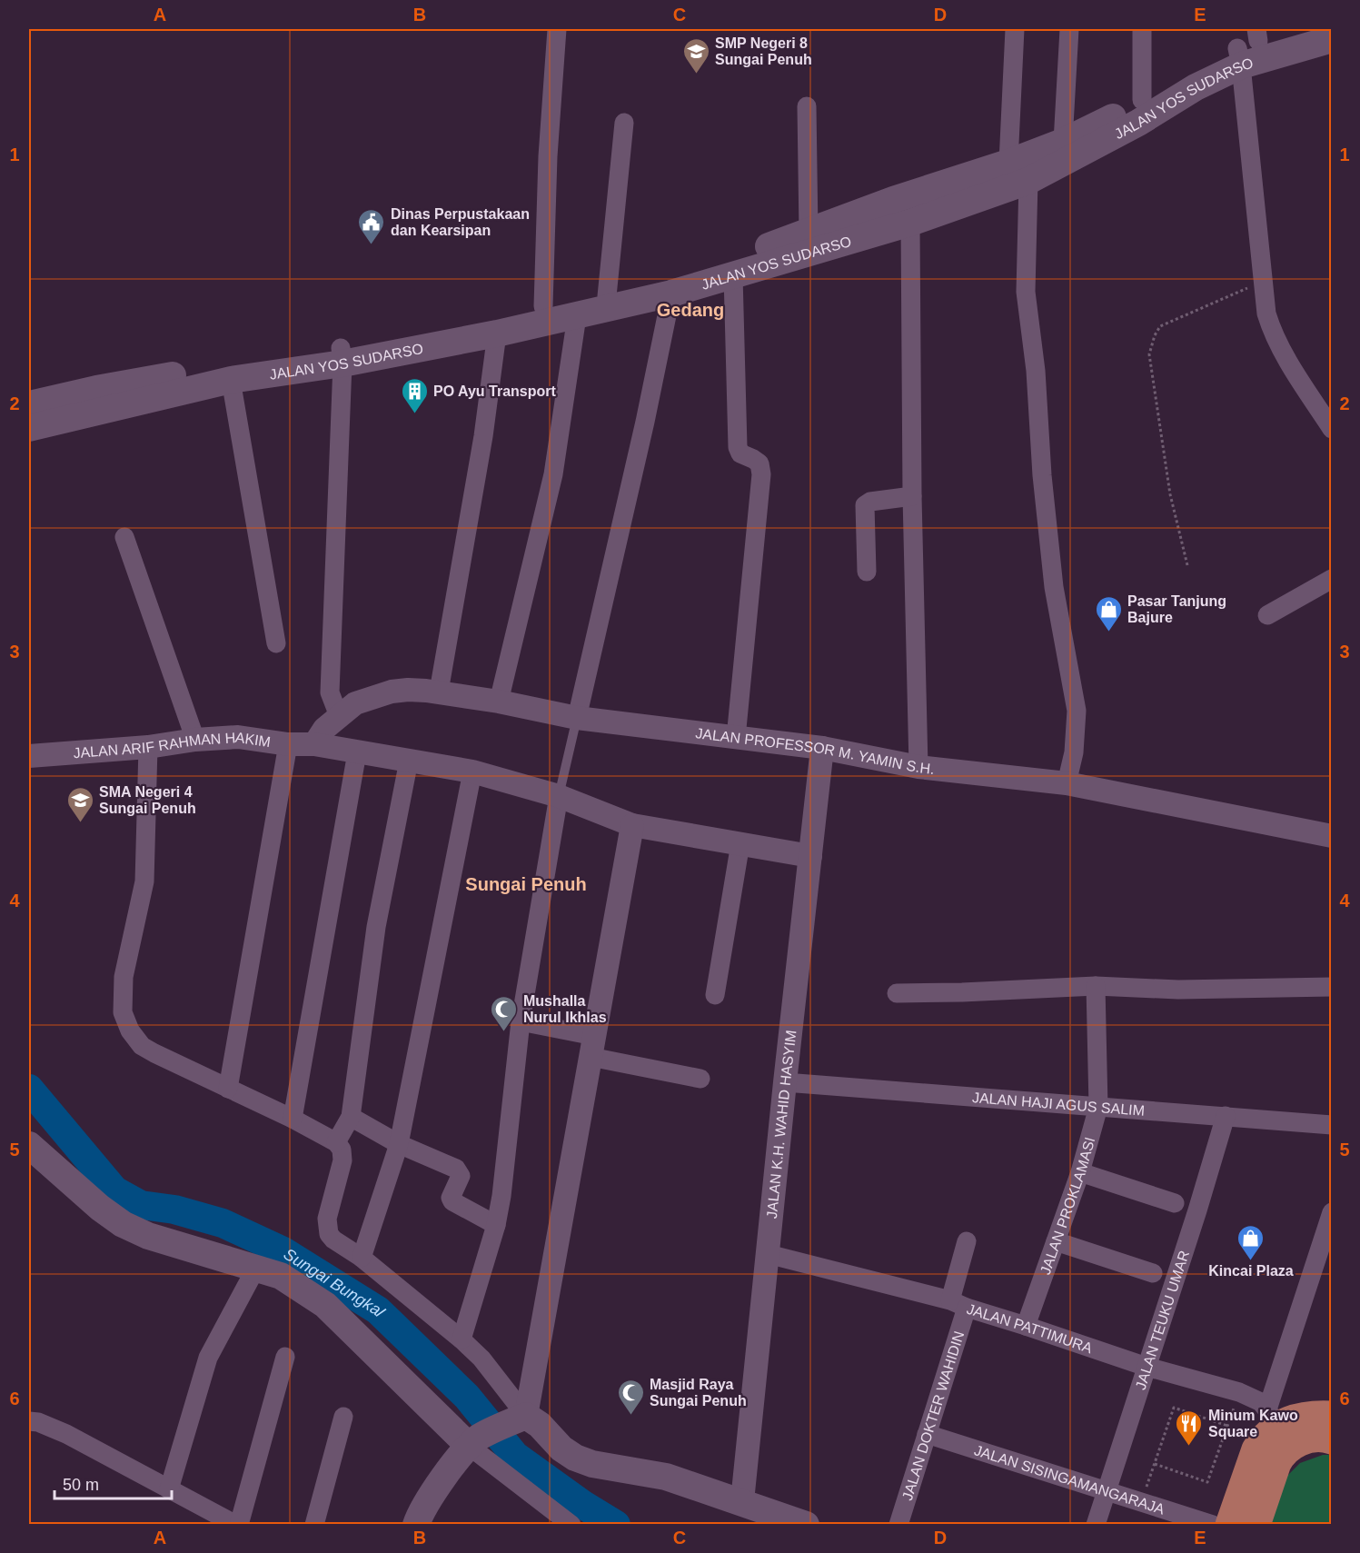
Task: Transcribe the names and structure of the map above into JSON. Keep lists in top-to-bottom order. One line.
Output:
{"streets":{"main road":["JALAN YOS SUDARSO"],"street":["JALAN ARIF RAHMAN HAKIM","JALAN PROFESSOR M. YAMIN S.H.","JALAN HAJI AGUS SALIM","JALAN K.H. WAHID HASYIM","JALAN PROKLAMASI","JALAN TEUKU UMAR","JALAN PATTIMURA","JALAN DOKTER WAHIDIN","JALAN SISINGAMANGARAJA"]},"crossings":[["JALAN ARIF RAHMAN HAKIM","JALAN PROFESSOR M. YAMIN S.H."],["JALAN ARIF RAHMAN HAKIM","JALAN K.H. WAHID HASYIM"],["JALAN PROFESSOR M. YAMIN S.H.","JALAN K.H. WAHID HASYIM"],["JALAN HAJI AGUS SALIM","JALAN K.H. WAHID HASYIM"],["JALAN HAJI AGUS SALIM","JALAN PROKLAMASI"],["JALAN HAJI AGUS SALIM","JALAN TEUKU UMAR"],["JALAN K.H. WAHID HASYIM","JALAN PATTIMURA"],["JALAN PROKLAMASI","JALAN PATTIMURA"],["JALAN TEUKU UMAR","JALAN PATTIMURA"],["JALAN TEUKU UMAR","JALAN SISINGAMANGARAJA"],["JALAN PATTIMURA","JALAN DOKTER WAHIDIN"],["JALAN DOKTER WAHIDIN","JALAN SISINGAMANGARAJA"]],"districts":["Gedang","Sungai Penuh"],"water":["Sungai Bungkal"],"places":{"school or university":["SMP Negeri 8 Sungai Penuh","SMA Negeri 4 Sungai Penuh"],"public building":["Dinas Perpustakaan dan Kearsipan"],"building":["PO Ayu Transport"],"shop":["Pasar Tanjung Bajure","Kincai Plaza"],"mosque":["Mushalla Nurul Ikhlas","Masjid Raya Sungai Penuh"],"restaurant":["Minum Kawo Square"]},"scale_bar":"50 m","grid":{"columns":["A","B","C","D","E"],"rows":["1","2","3","4","5","6"]}}
